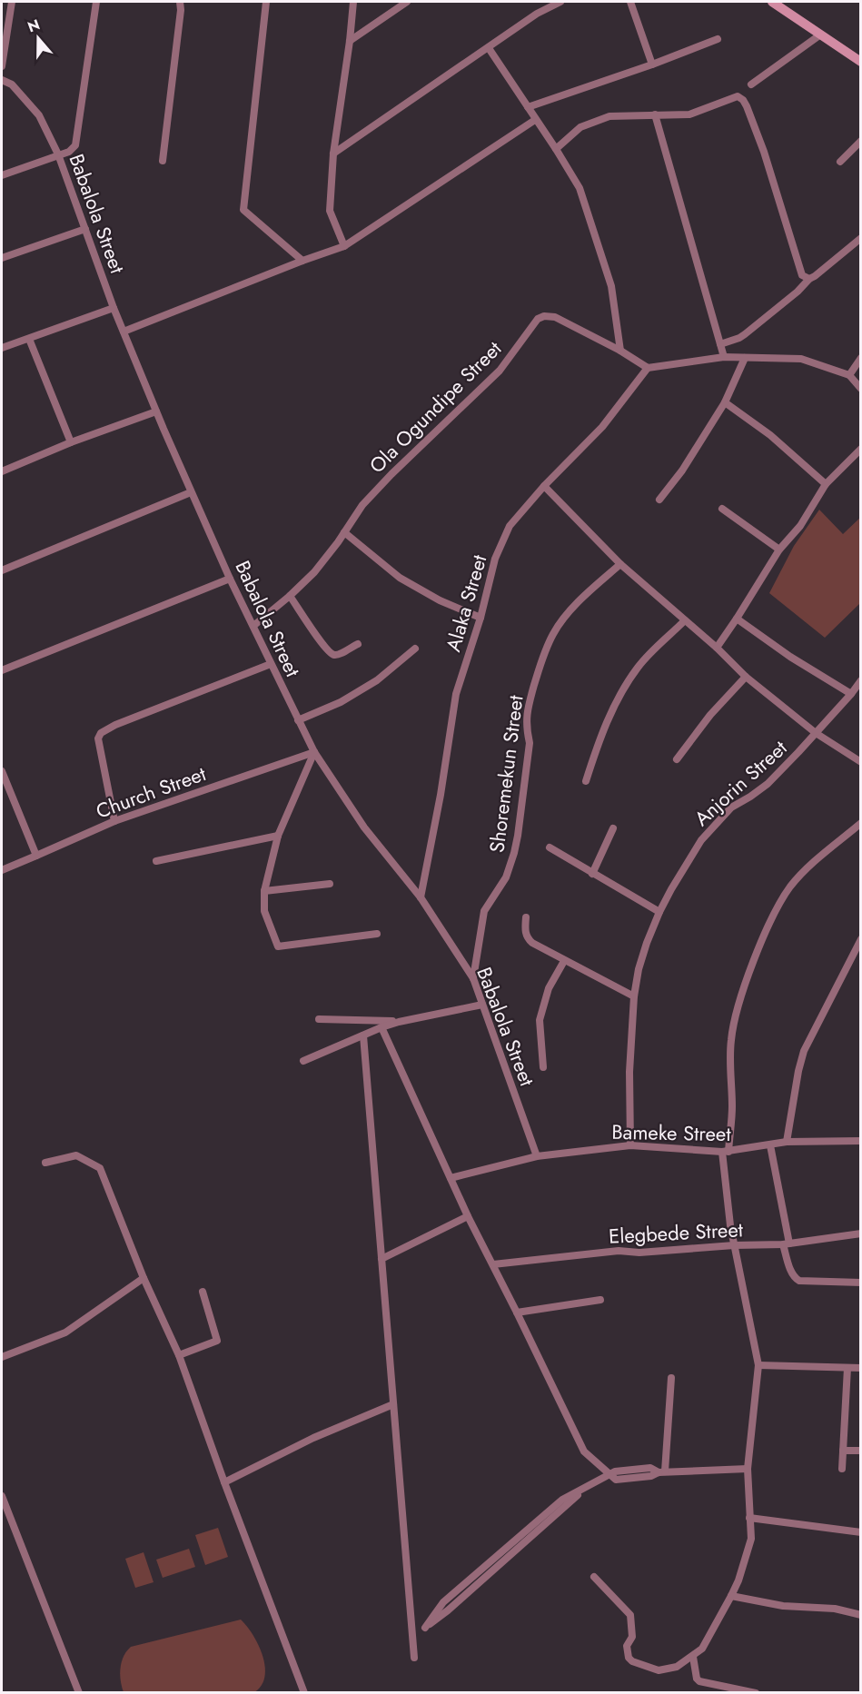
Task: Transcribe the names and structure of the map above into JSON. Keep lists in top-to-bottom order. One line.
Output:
{"streets":{"street":["Babalola Street","Ola Ogundipe Street","Alaka Street","Shoremekun Street","Anjorin Street","Church Street","Bameke Street","Elegbede Street"]},"crossings":[["Babalola Street","Ola Ogundipe Street"],["Babalola Street","Alaka Street"],["Babalola Street","Shoremekun Street"],["Babalola Street","Church Street"],["Babalola Street","Bameke Street"],["Ola Ogundipe Street","Alaka Street"],["Anjorin Street","Bameke Street"]],"north":"top"}
